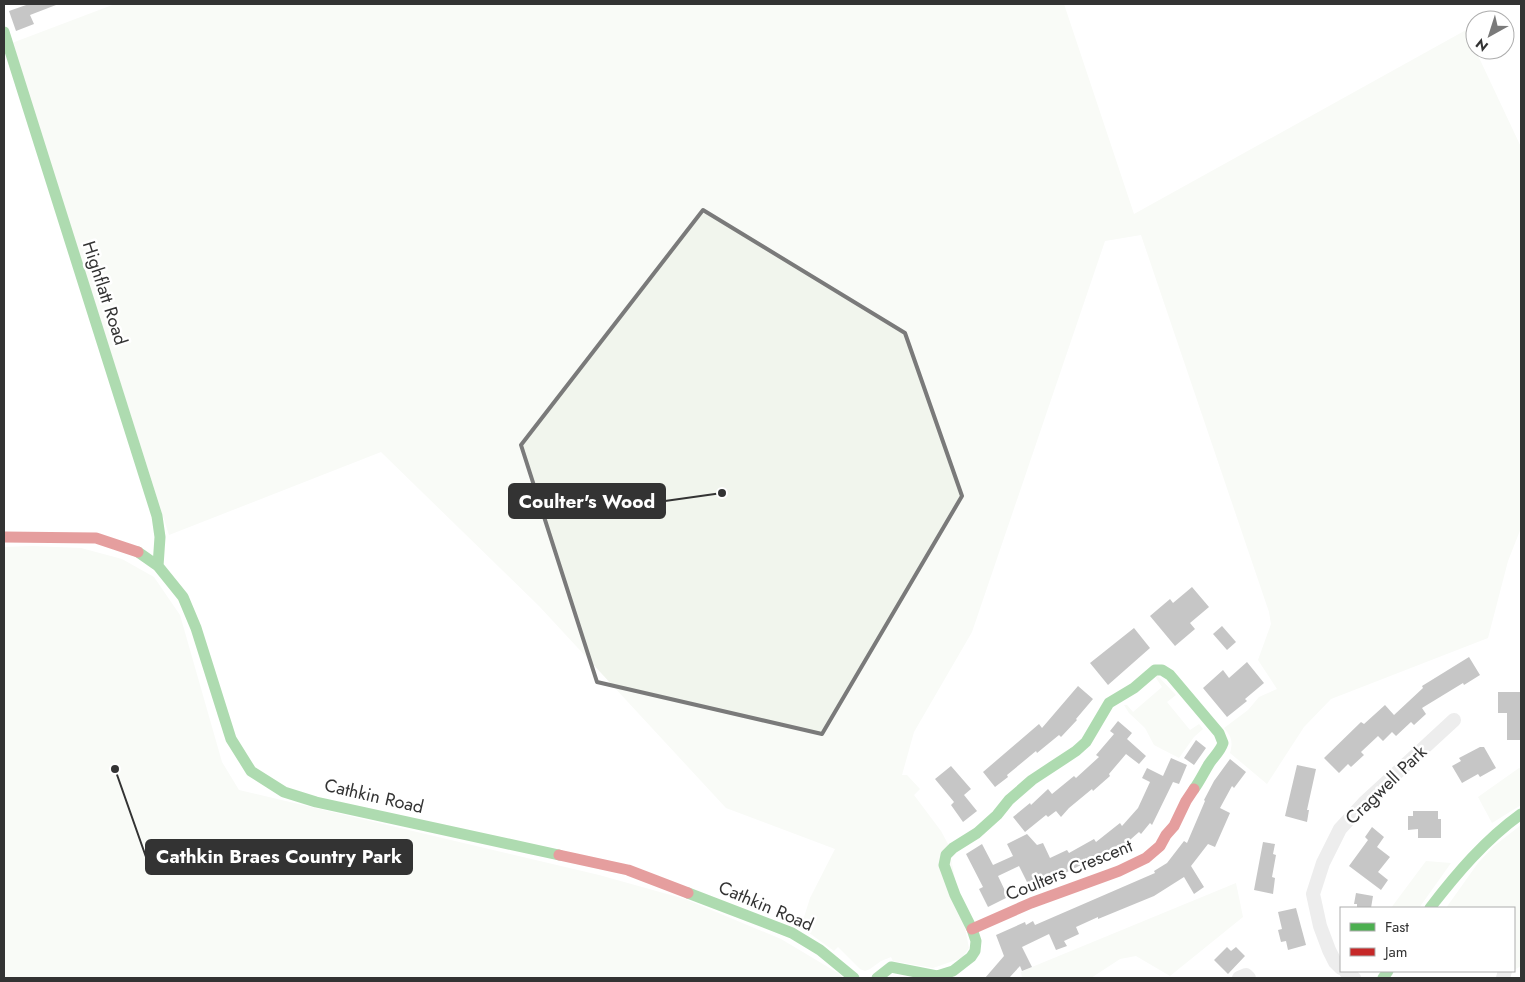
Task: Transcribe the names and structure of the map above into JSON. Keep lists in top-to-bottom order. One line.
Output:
{"streets":{"street":["Highflatt Road","Cragwell Park","Cathkin Road","Coulters Crescent"]},"crossings":[["Highflatt Road","Cathkin Road"]],"places":["Coulter's Wood","Cathkin Braes Country Park"],"legend":["Fast","Jam"],"north":"bottom left"}
